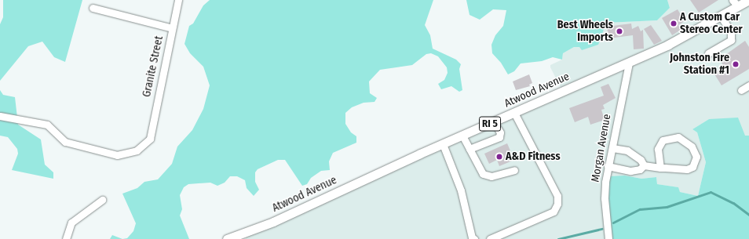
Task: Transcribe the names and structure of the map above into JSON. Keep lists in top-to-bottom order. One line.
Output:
{"streets":{"main road":["Atwood Avenue","RI 5"],"street":["Granite Street","Morgan Avenue"]},"crossings":[["Atwood Avenue","Morgan Avenue"]],"places":["A Custom Car Stereo Center","Best Wheels Imports","Johnston Fire Station #1","A&D Fitness"]}
